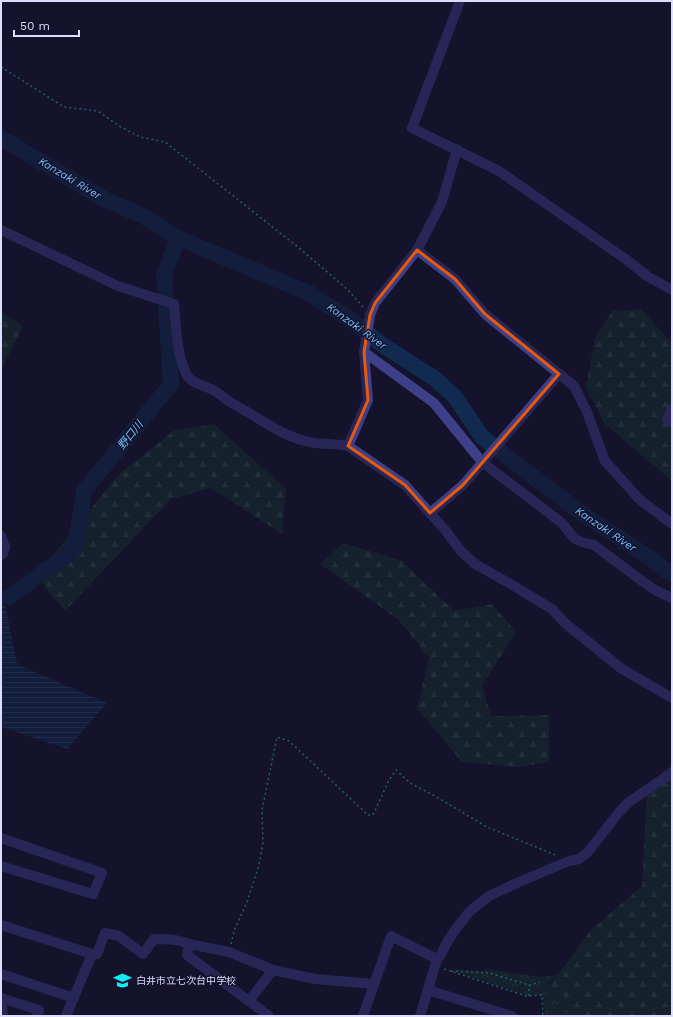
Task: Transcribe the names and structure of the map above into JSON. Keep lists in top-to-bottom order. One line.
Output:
{"water":["Kanzaki River","野口川"],"places":{"school or university":["白井市立七次台中学校"]},"scale_bar":"50 m"}
